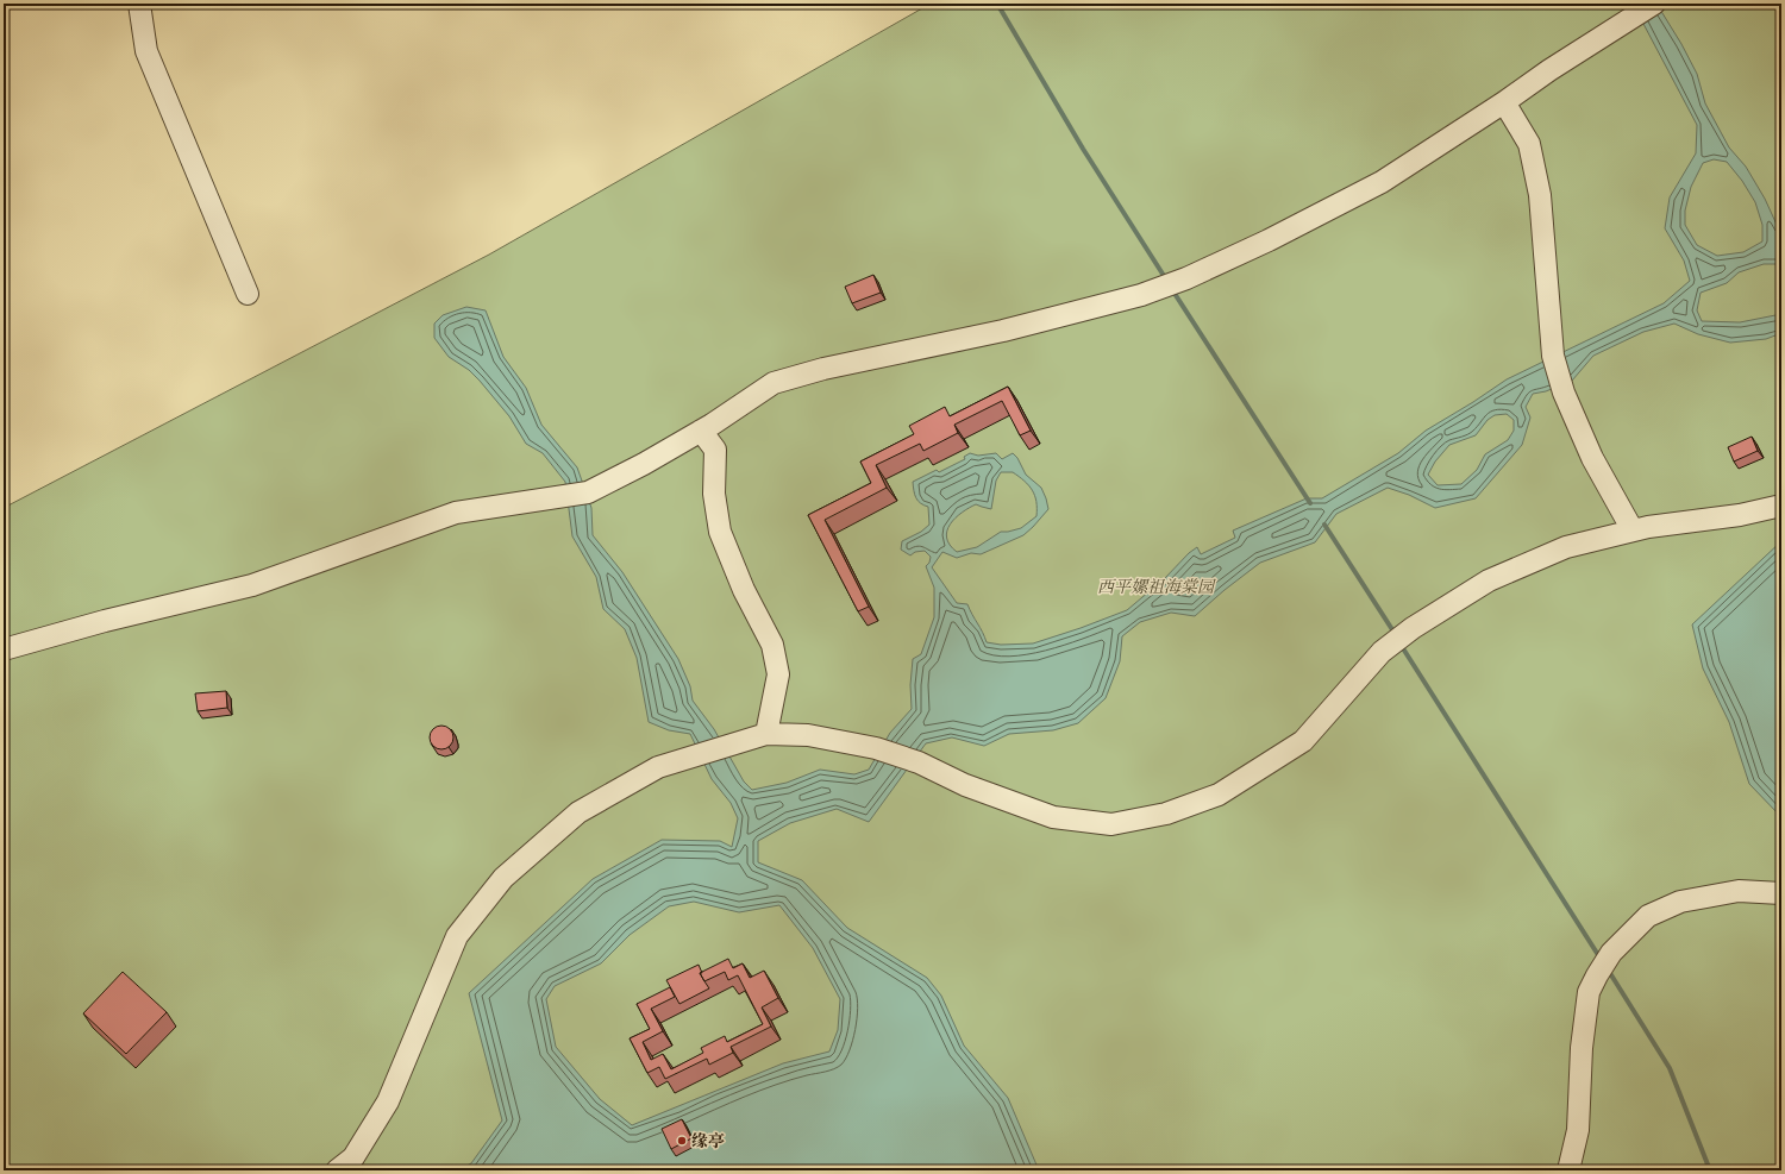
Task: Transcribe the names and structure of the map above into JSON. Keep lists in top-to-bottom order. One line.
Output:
{"parks":["西平嫘祖海棠园"],"places":["缘亭"]}
